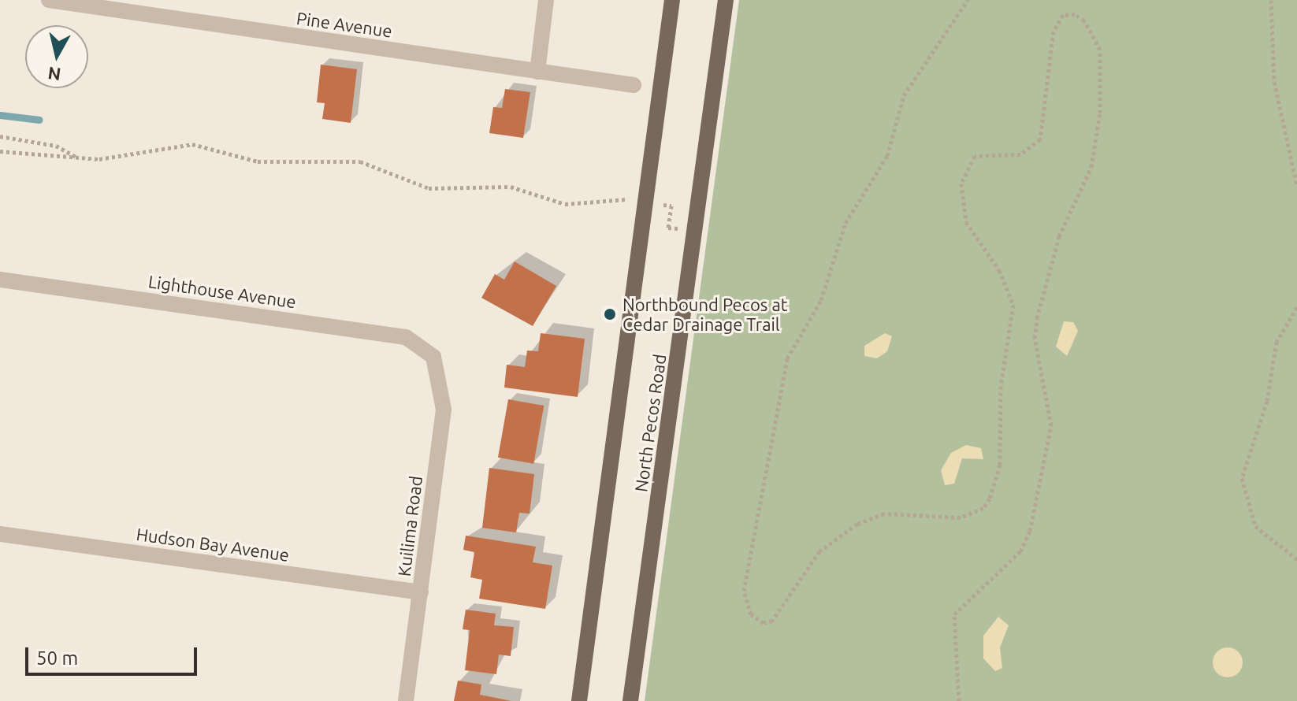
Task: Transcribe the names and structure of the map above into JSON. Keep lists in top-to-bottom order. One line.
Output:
{"streets":{"main road":["North Pecos Road"],"street":["Pine Avenue","Lighthouse Avenue","Kuilima Road","Hudson Bay Avenue"]},"crossings":[["Lighthouse Avenue","Kuilima Road"],["Kuilima Road","Hudson Bay Avenue"]],"places":["Northbound Pecos at Cedar Drainage Trail"],"scale_bar":"50 m","north":"bottom"}
